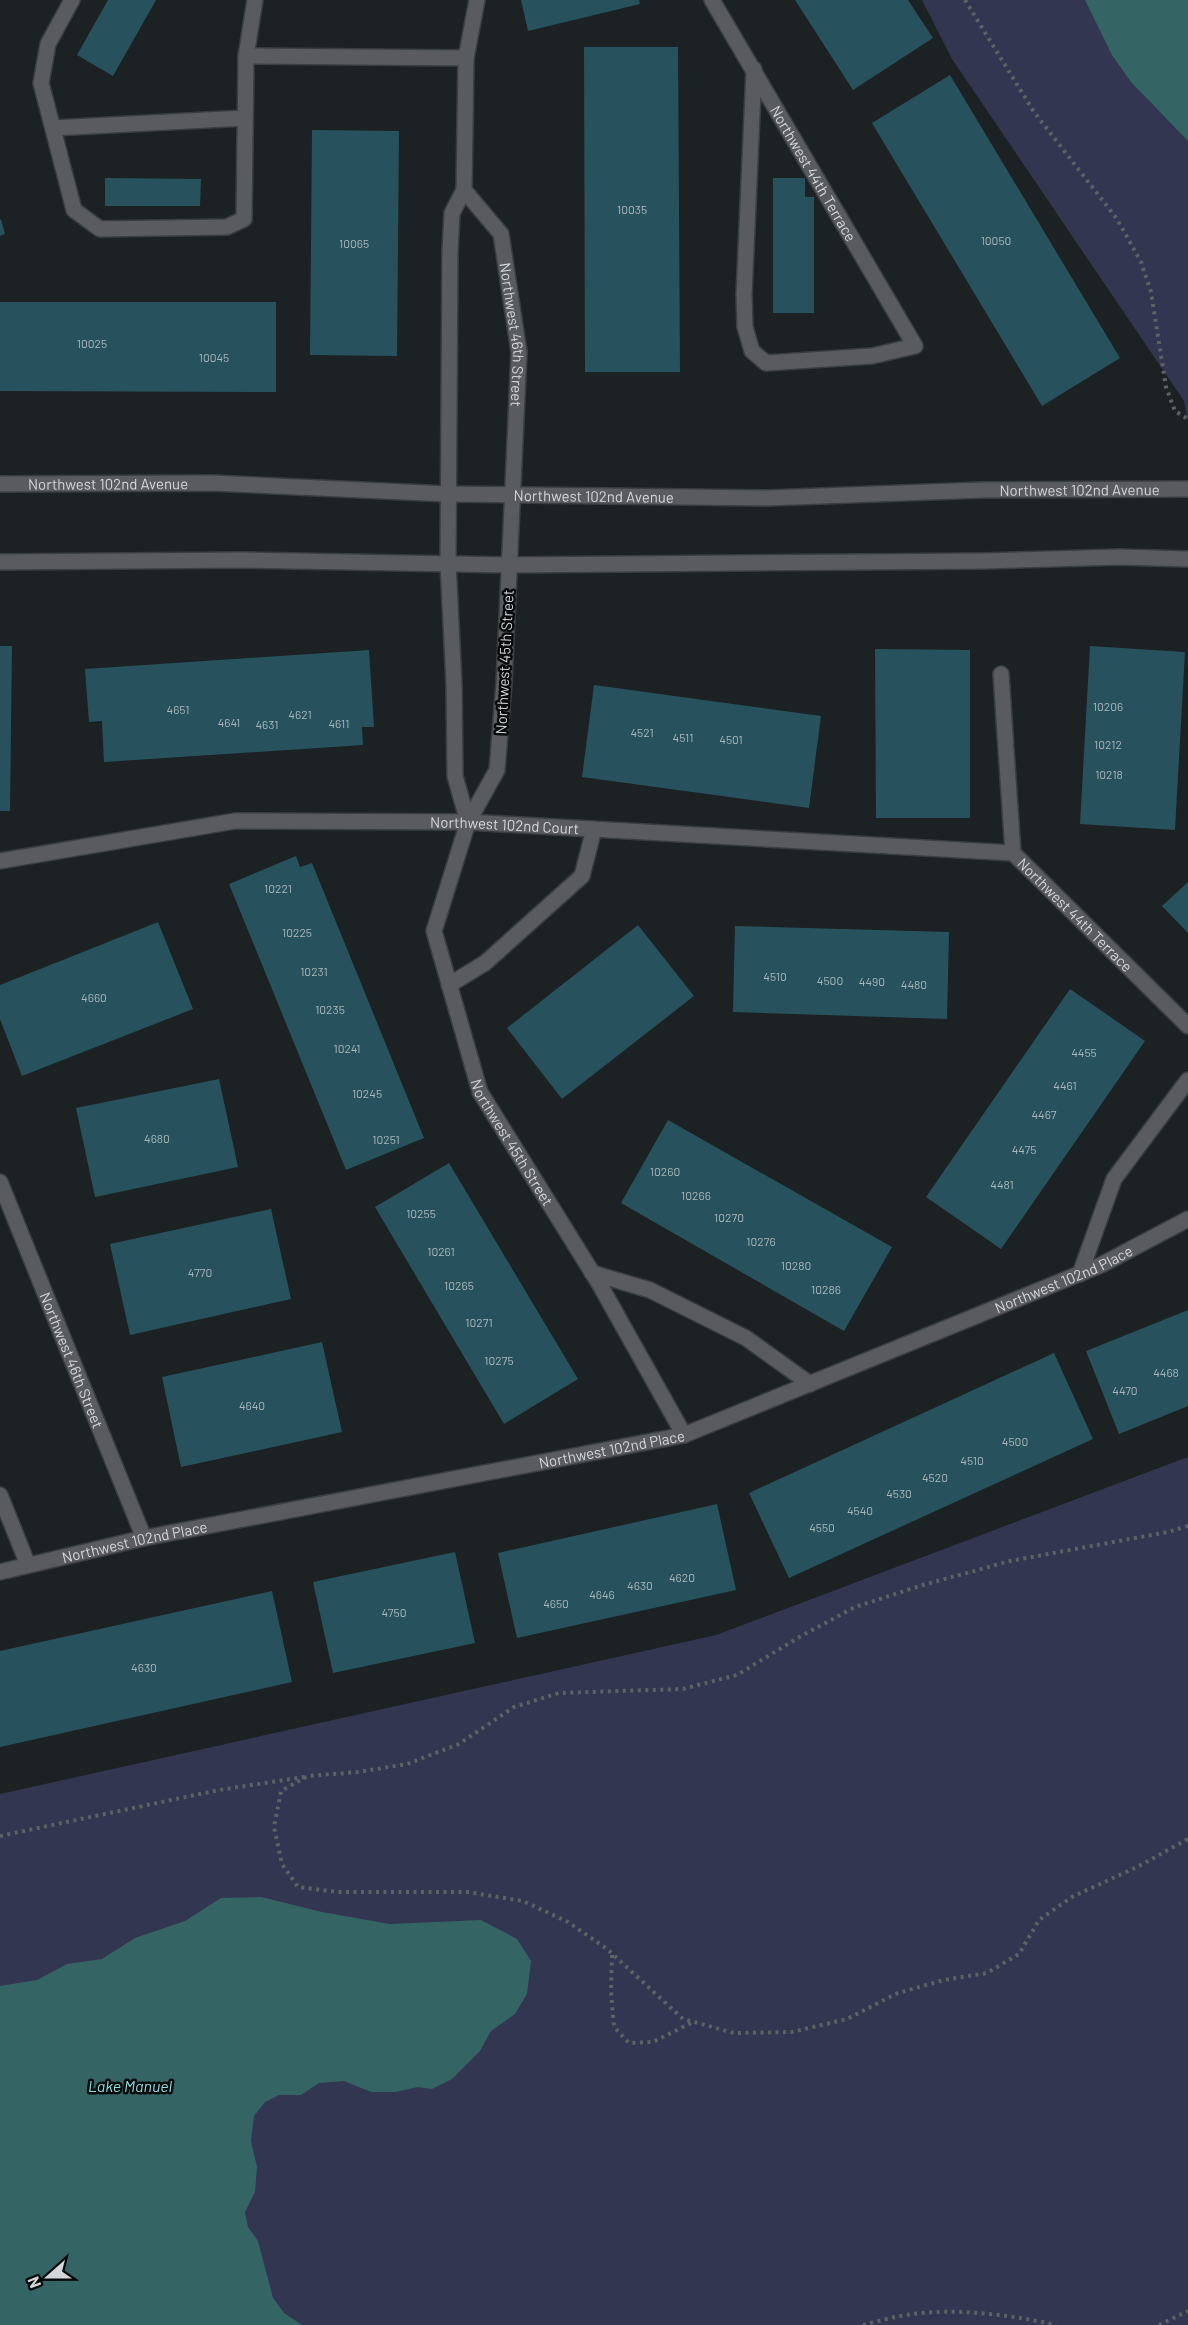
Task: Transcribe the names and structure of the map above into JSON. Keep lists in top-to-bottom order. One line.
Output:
{"streets":{"street":["Northwest 44th Terrace","Northwest 46th Street","Northwest 102nd Avenue","Northwest 45th Street","Northwest 102nd Court","Northwest 102nd Place"]},"crossings":[["Northwest 44th Terrace","Northwest 102nd Court"],["Northwest 46th Street","Northwest 102nd Avenue"],["Northwest 46th Street","Northwest 45th Street"],["Northwest 46th Street","Northwest 102nd Place"],["Northwest 102nd Avenue","Northwest 45th Street"],["Northwest 45th Street","Northwest 102nd Court"],["Northwest 45th Street","Northwest 102nd Place"]],"water":["Lake Manuel"],"house_numbers":["10035","10050","10065","10025","10045","10206","4651","4621","4641","4611","4631","4521","4511","4501","10212","10218","10221","10225","10231","4510","4500","4490","4480","4660","10235","10241","4455","4461","10245","4467","4680","10251","4475","10260","4481","10266","10255","10270","10276","10261","10280","4770","10265","10286","10271","10275","4468","4470","4640","4500","4510","4520","4530","4540","4550","4620","4630","4646","4650","4750","4630"],"north":"left"}
